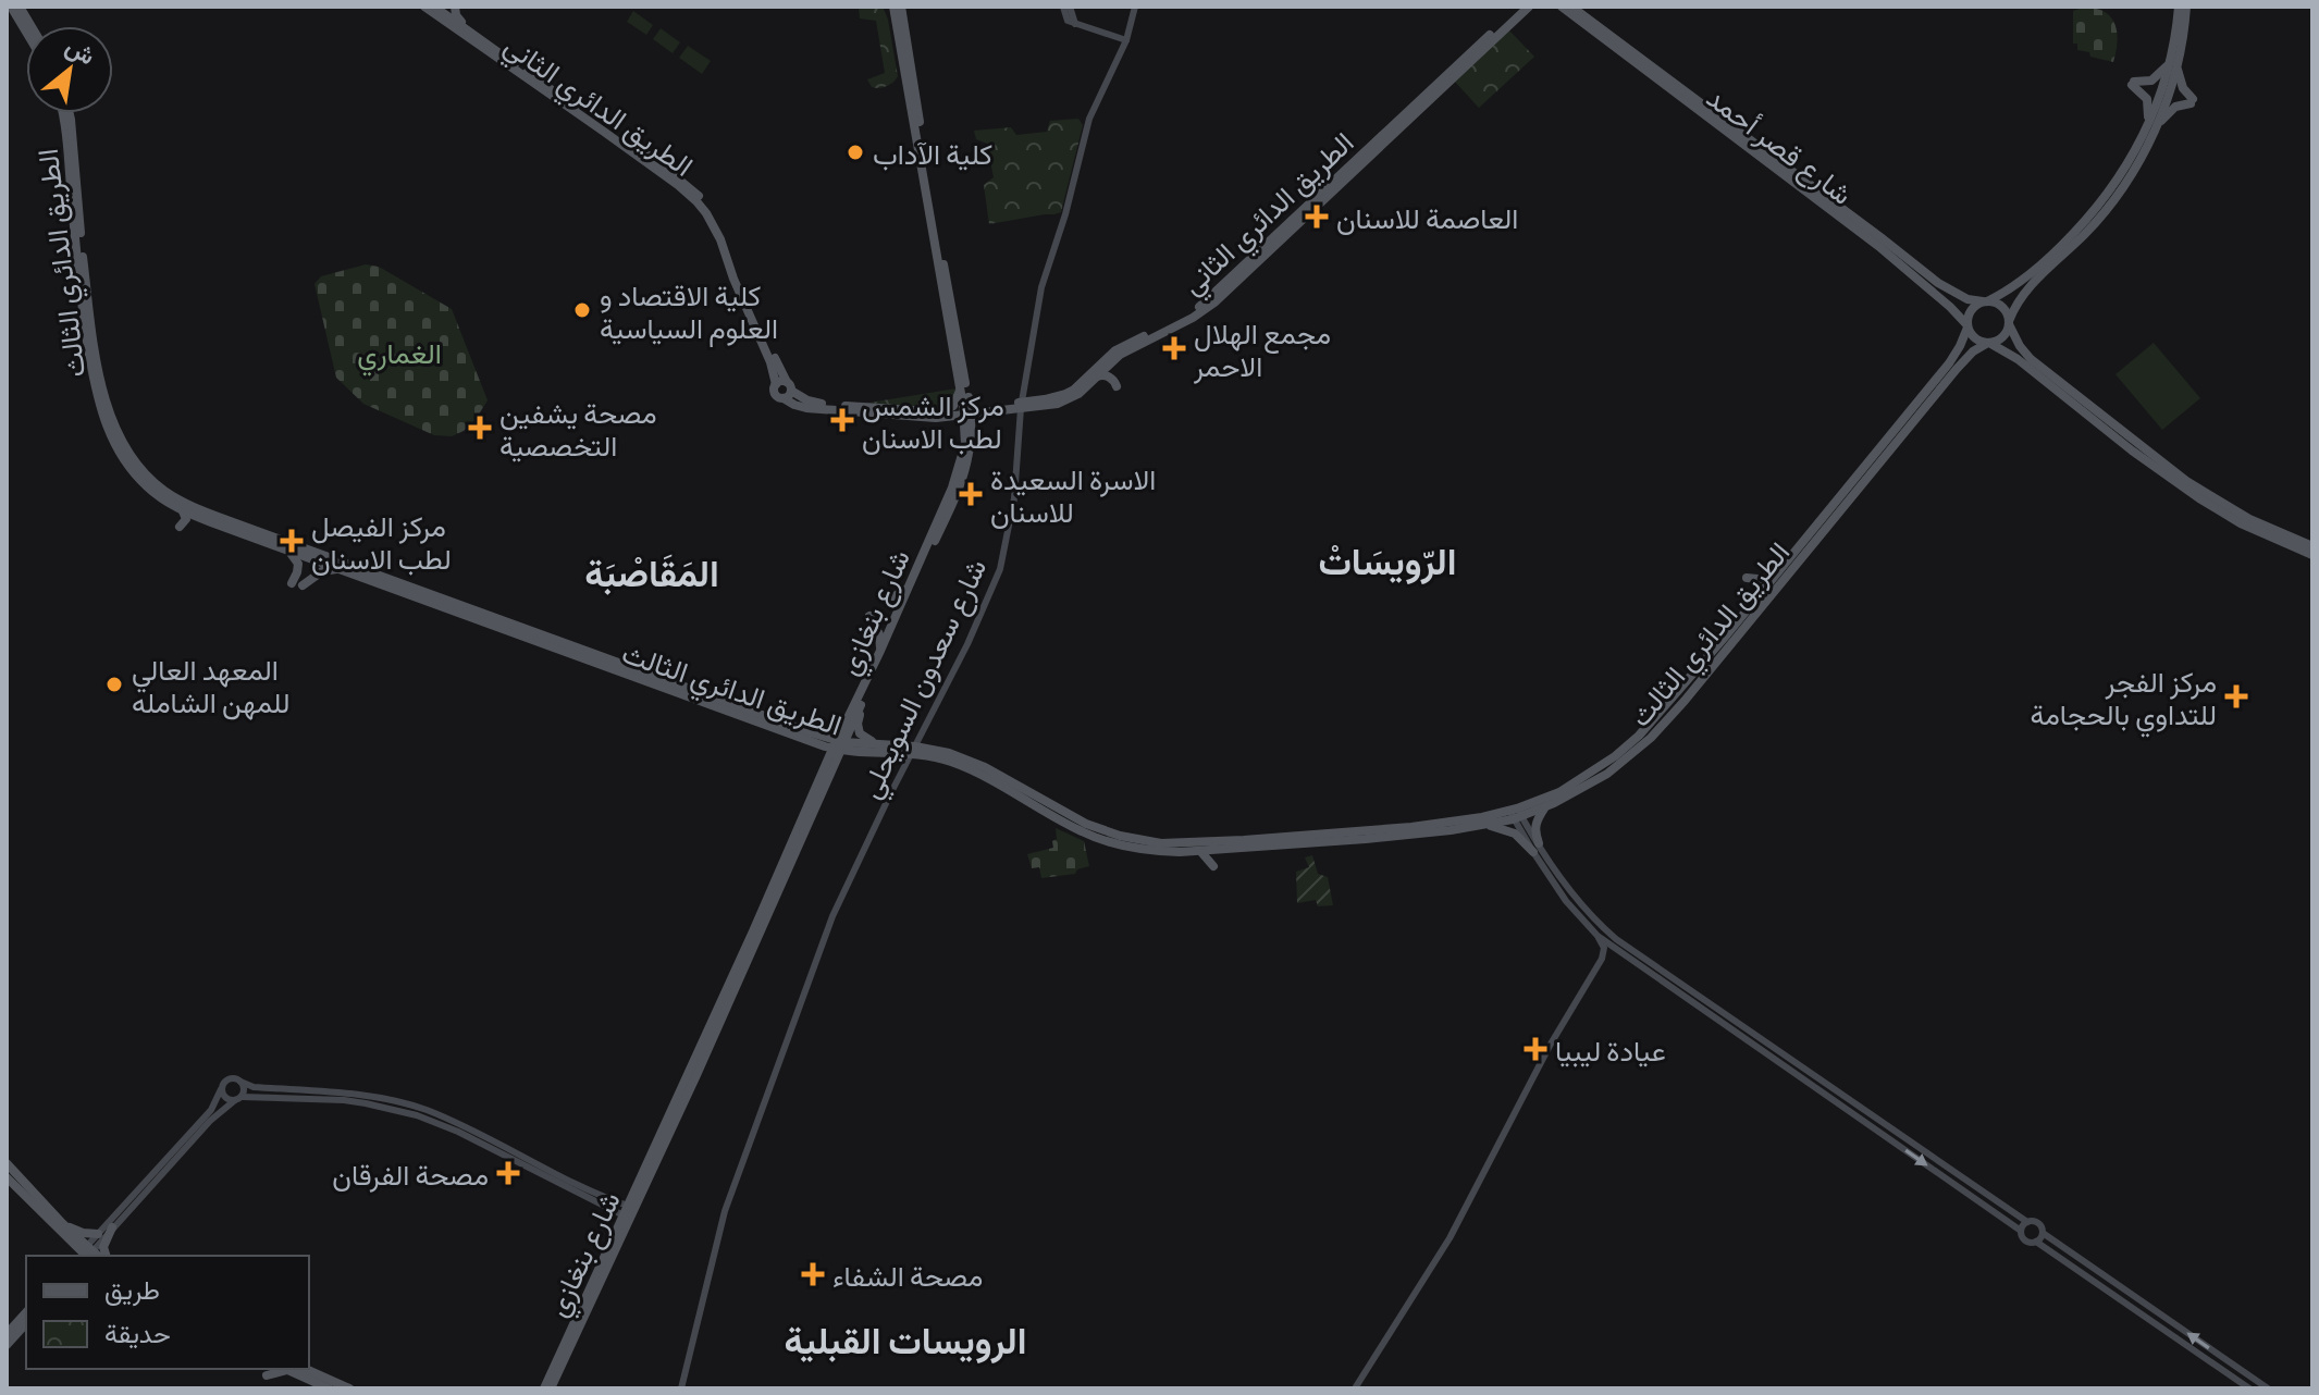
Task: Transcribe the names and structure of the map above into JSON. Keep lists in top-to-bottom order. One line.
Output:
{"streets":{"main road":["الطريق الدائري الثاني","شارع قصر أحمد","الطريق الدائري الثالث","شارع بنغازي","شارع سعدون السويحلي"]},"crossings":[["الطريق الدائري الثاني","شارع سعدون السويحلي"],["شارع قصر أحمد","الطريق الدائري الثالث"],["الطريق الدائري الثالث","شارع بنغازي"],["الطريق الدائري الثالث","شارع سعدون السويحلي"]],"districts":["الرّويسَاتْ","المَقَاصْبَة","الرويسات القبلية"],"parks":["الغماري"],"places":{"other":["كلية الآداب","كلية الاقتصاد و العلوم السياسية","المعهد العالي للمهن الشامله"],"health":["العاصمة للاسنان","مجمع الهلال الاحمر","مركز الشمس لطب الاسنان","مصحة يشفين التخصصية","الاسرة السعيدة للاسنان","مركز الفيصل لطب الاسنان","مركز الفجر للتداوي بالحجامة","عيادة ليبيا","مصحة الفرقان","مصحة الشفاء"]},"legend":["طريق","حديقة"],"north":"top right"}
